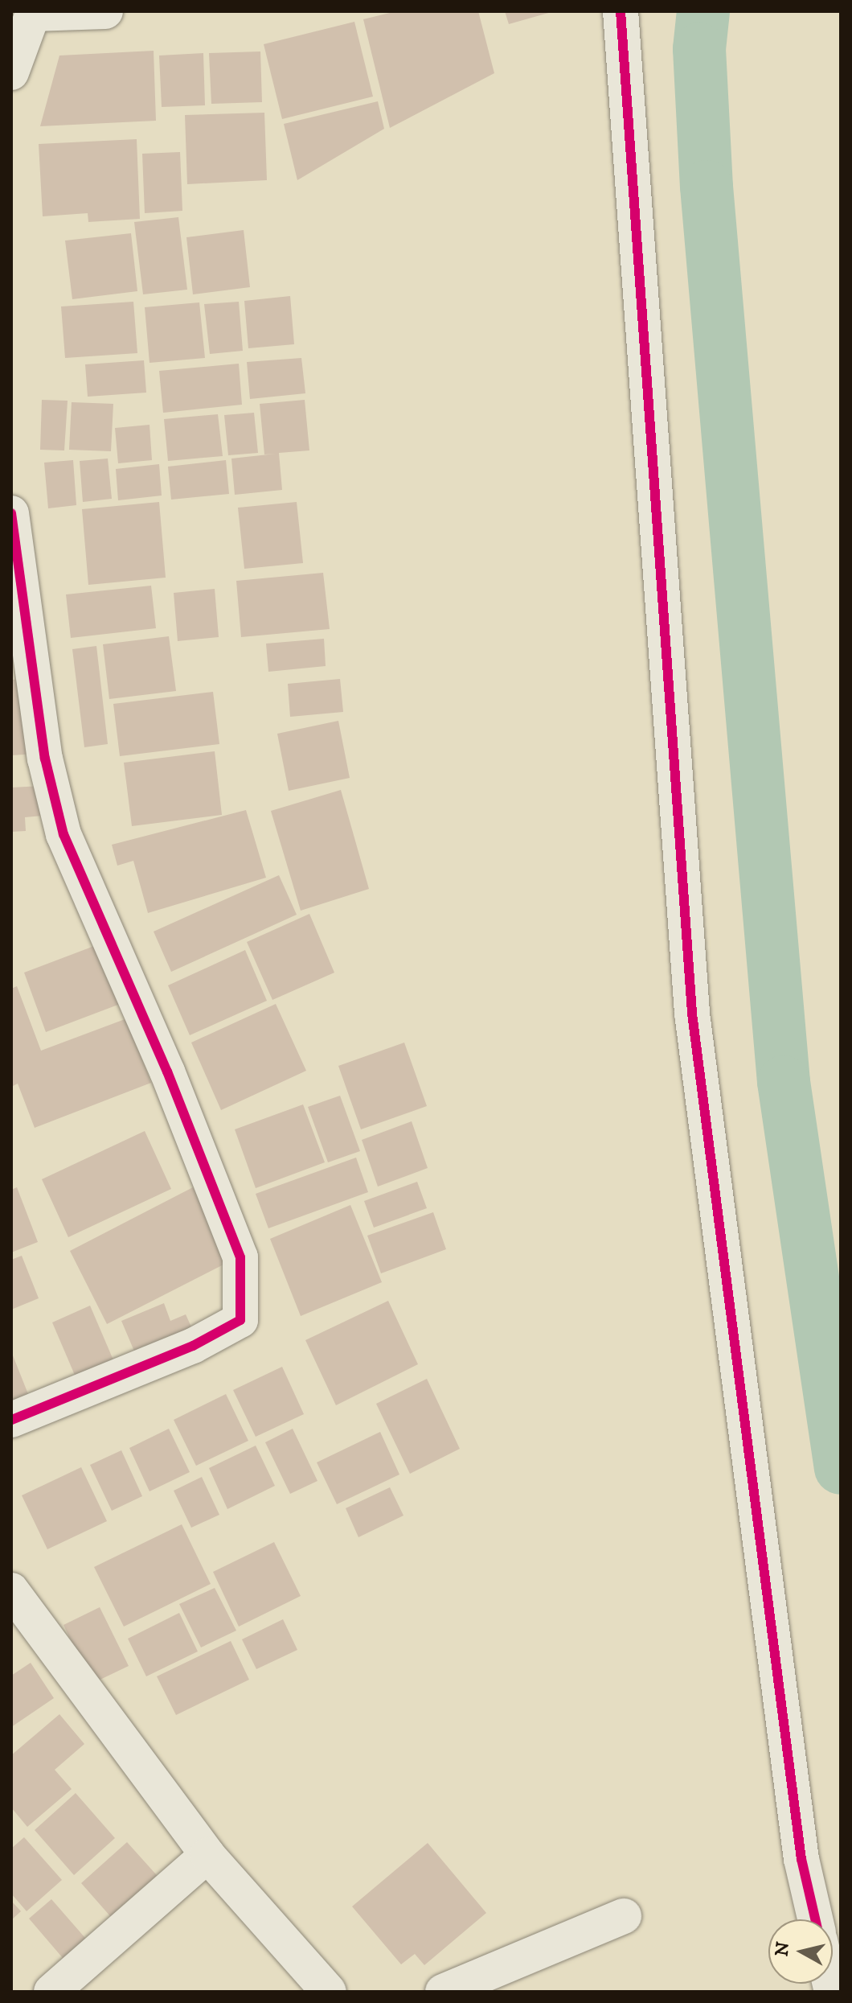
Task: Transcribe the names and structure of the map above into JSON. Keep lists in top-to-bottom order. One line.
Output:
{"north":"left"}
